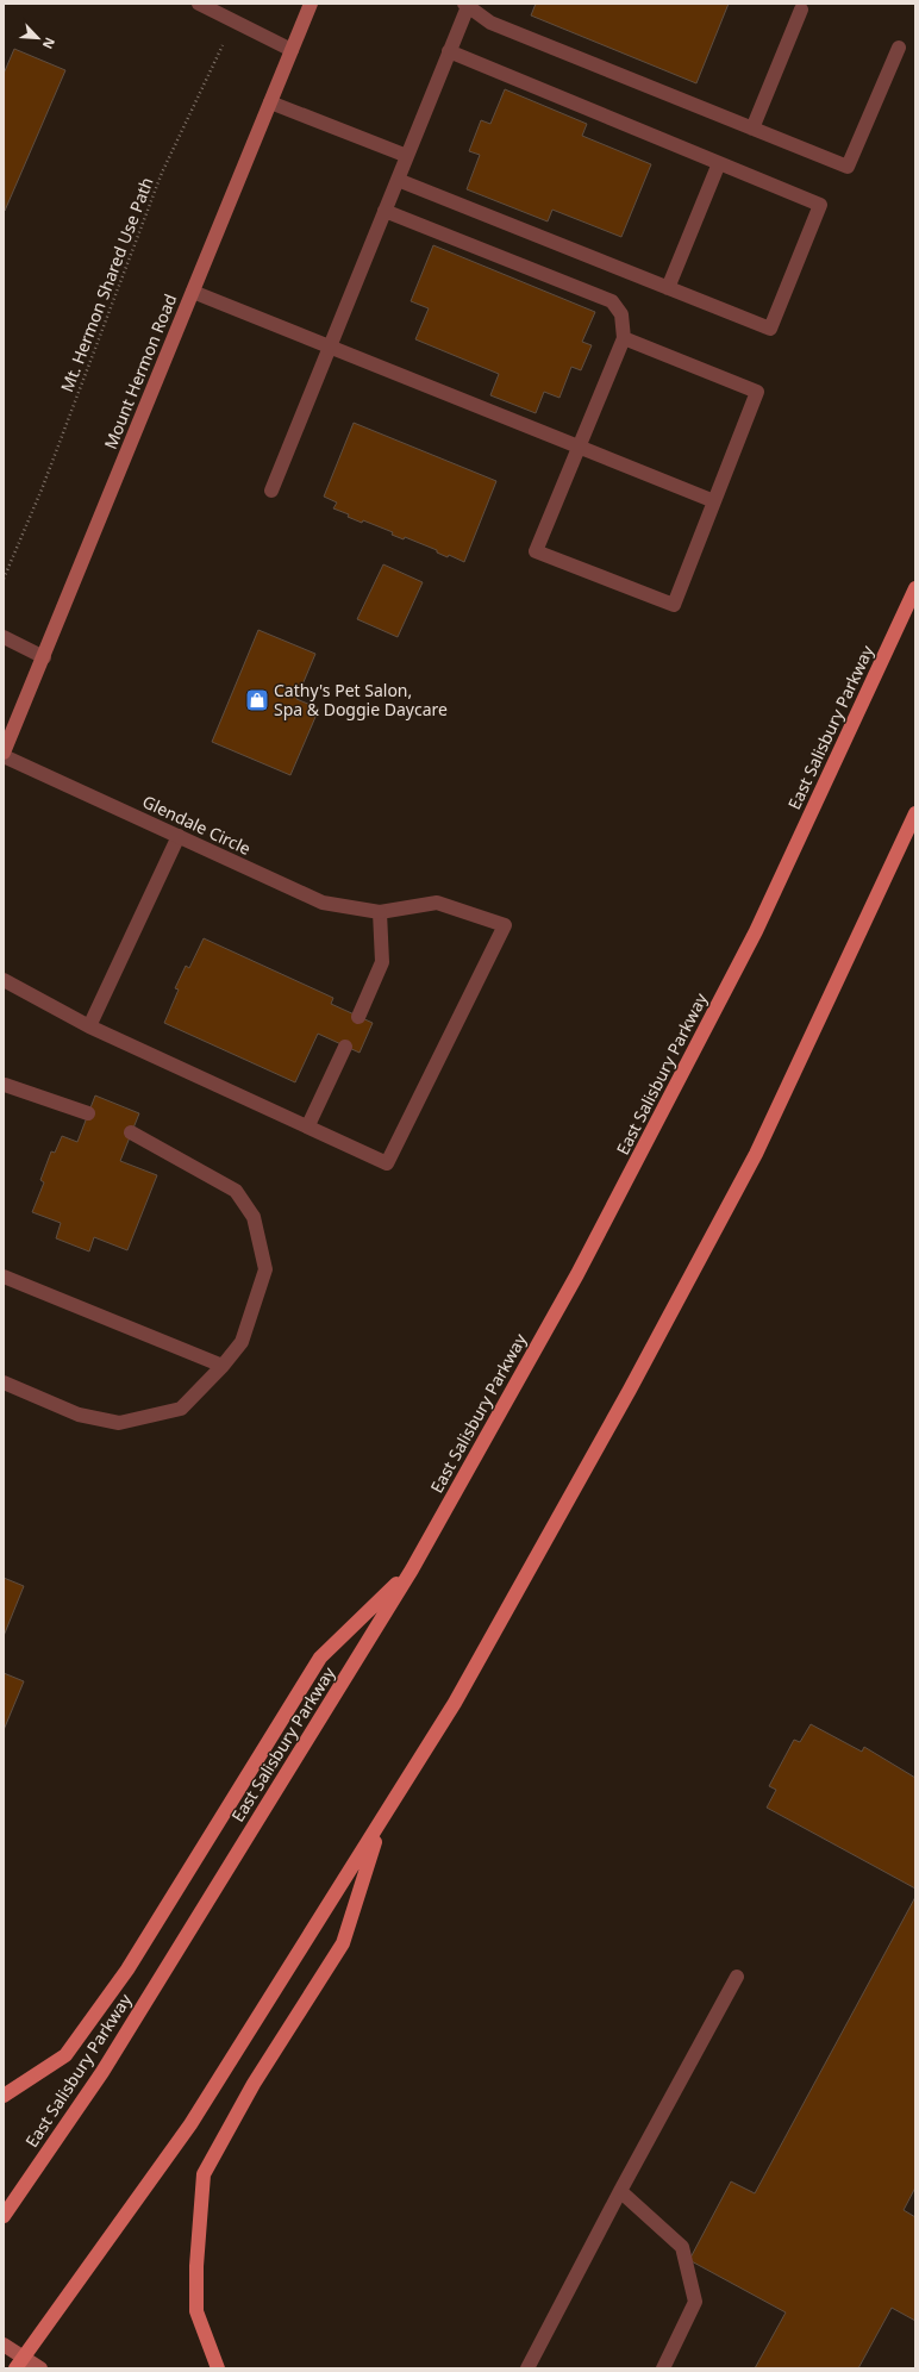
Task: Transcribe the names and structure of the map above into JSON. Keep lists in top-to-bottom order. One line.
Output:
{"streets":{"main road":["Mount Hermon Road","East Salisbury Parkway"],"street":["Glendale Circle"],"path":["Mt. Hermon Shared Use Path"]},"crossings":[["Mount Hermon Road","Glendale Circle"]],"places":{"shop":["Cathy's Pet Salon, Spa & Doggie Daycare"]},"north":"bottom right"}
